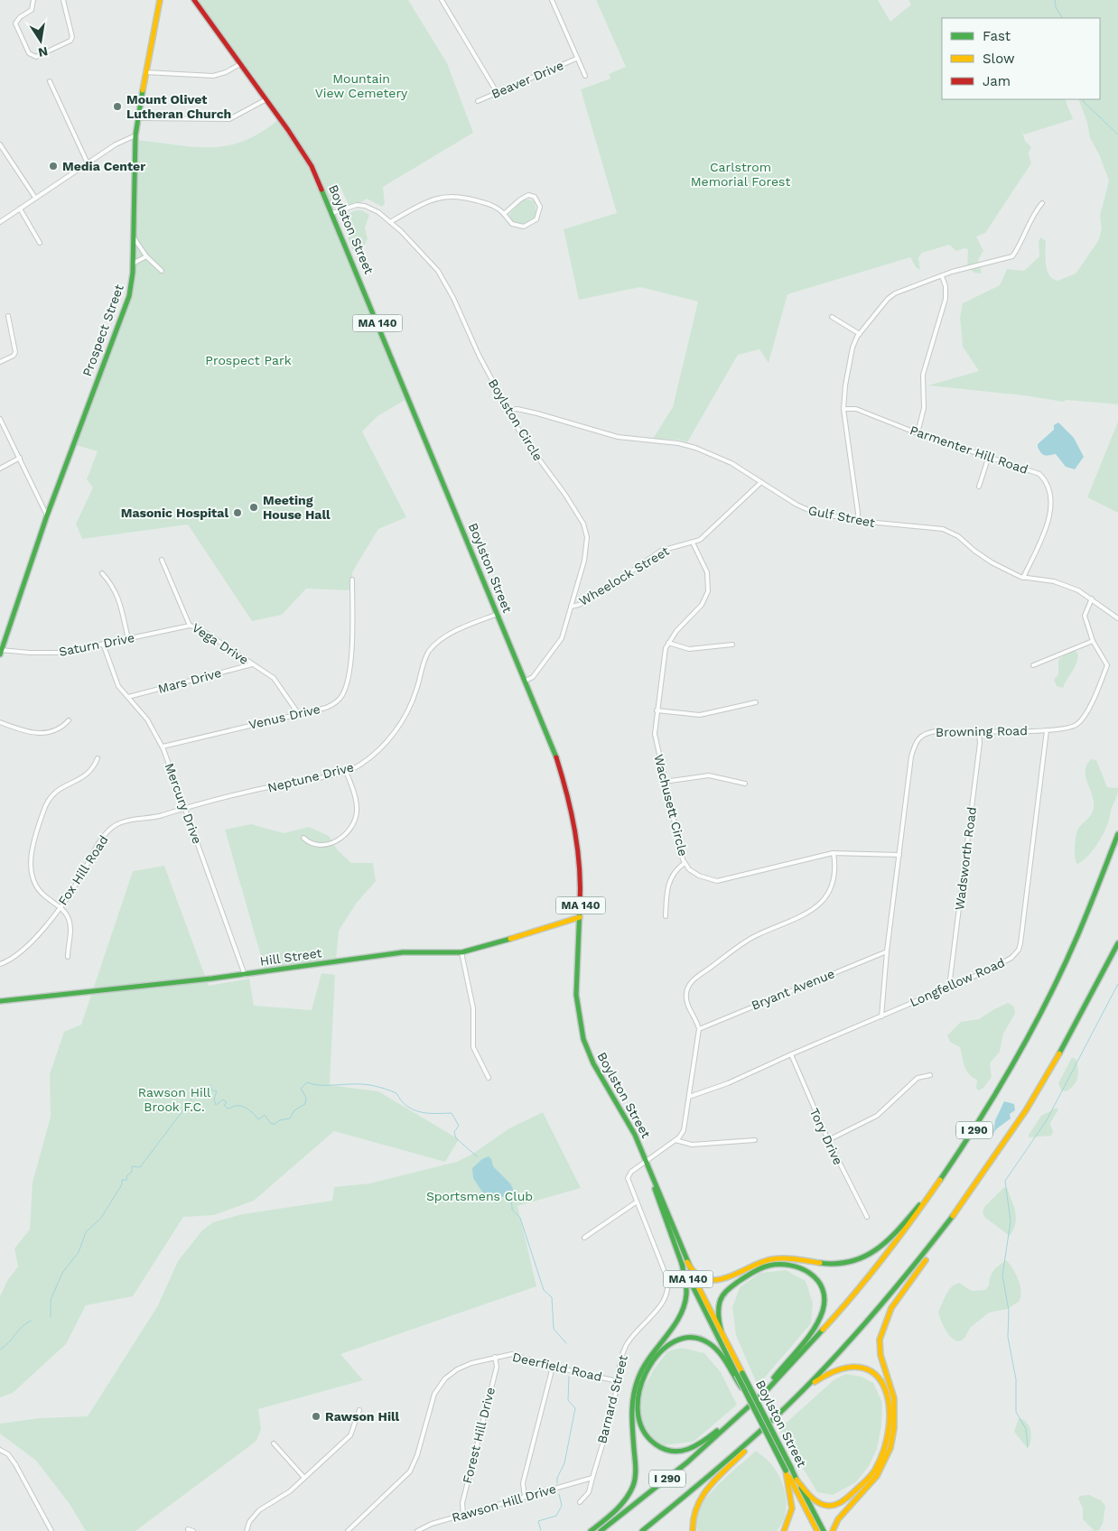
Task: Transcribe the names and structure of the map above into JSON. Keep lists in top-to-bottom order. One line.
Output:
{"streets":{"main road":["Boylston Street","MA 140","Prospect Street","Hill Street","I 290"],"street":["Beaver Drive","Boylston Circle","Parmenter Hill Road","Gulf Street","Wheelock Street","Vega Drive","Saturn Drive","Mars Drive","Venus Drive","Browning Road","Neptune Drive","Mercury Drive","Wachusett Circle","Wadsworth Road","Fox Hill Road","Longfellow Road","Bryant Avenue","Tory Drive","Deerfield Road","Barnard Street","Forest Hill Drive","Rawson Hill Drive"]},"crossings":[["Boylston Street","Boylston Circle"],["Boylston Street","Neptune Drive"],["Boylston Street","Hill Street"],["Boylston Street","Barnard Street"],["Prospect Street","Saturn Drive"],["Boylston Circle","Gulf Street"],["Boylston Circle","Wheelock Street"],["Parmenter Hill Road","Gulf Street"],["Gulf Street","Wheelock Street"],["Gulf Street","Browning Road"],["Wheelock Street","Wachusett Circle"],["Vega Drive","Saturn Drive"],["Vega Drive","Mars Drive"],["Vega Drive","Venus Drive"],["Saturn Drive","Mercury Drive"],["Mars Drive","Mercury Drive"],["Venus Drive","Mercury Drive"],["Browning Road","Wachusett Circle"],["Browning Road","Wadsworth Road"],["Browning Road","Longfellow Road"],["Browning Road","Bryant Avenue"],["Neptune Drive","Mercury Drive"],["Neptune Drive","Fox Hill Road"],["Mercury Drive","Fox Hill Road"],["Mercury Drive","Hill Street"],["Wadsworth Road","Longfellow Road"],["Longfellow Road","Tory Drive"],["Deerfield Road","Barnard Street"],["Deerfield Road","Forest Hill Drive"],["Barnard Street","Rawson Hill Drive"],["Forest Hill Drive","Rawson Hill Drive"]],"parks":["Mountain View Cemetery","Carlstrom Memorial Forest","Prospect Park","Rawson Hill Brook F.C.","Sportsmens Club"],"places":["Mount Olivet Lutheran Church","Media Center","Meeting House Hall","Masonic Hospital","Rawson Hill"],"legend":["Fast","Slow","Jam"],"north":"bottom"}
